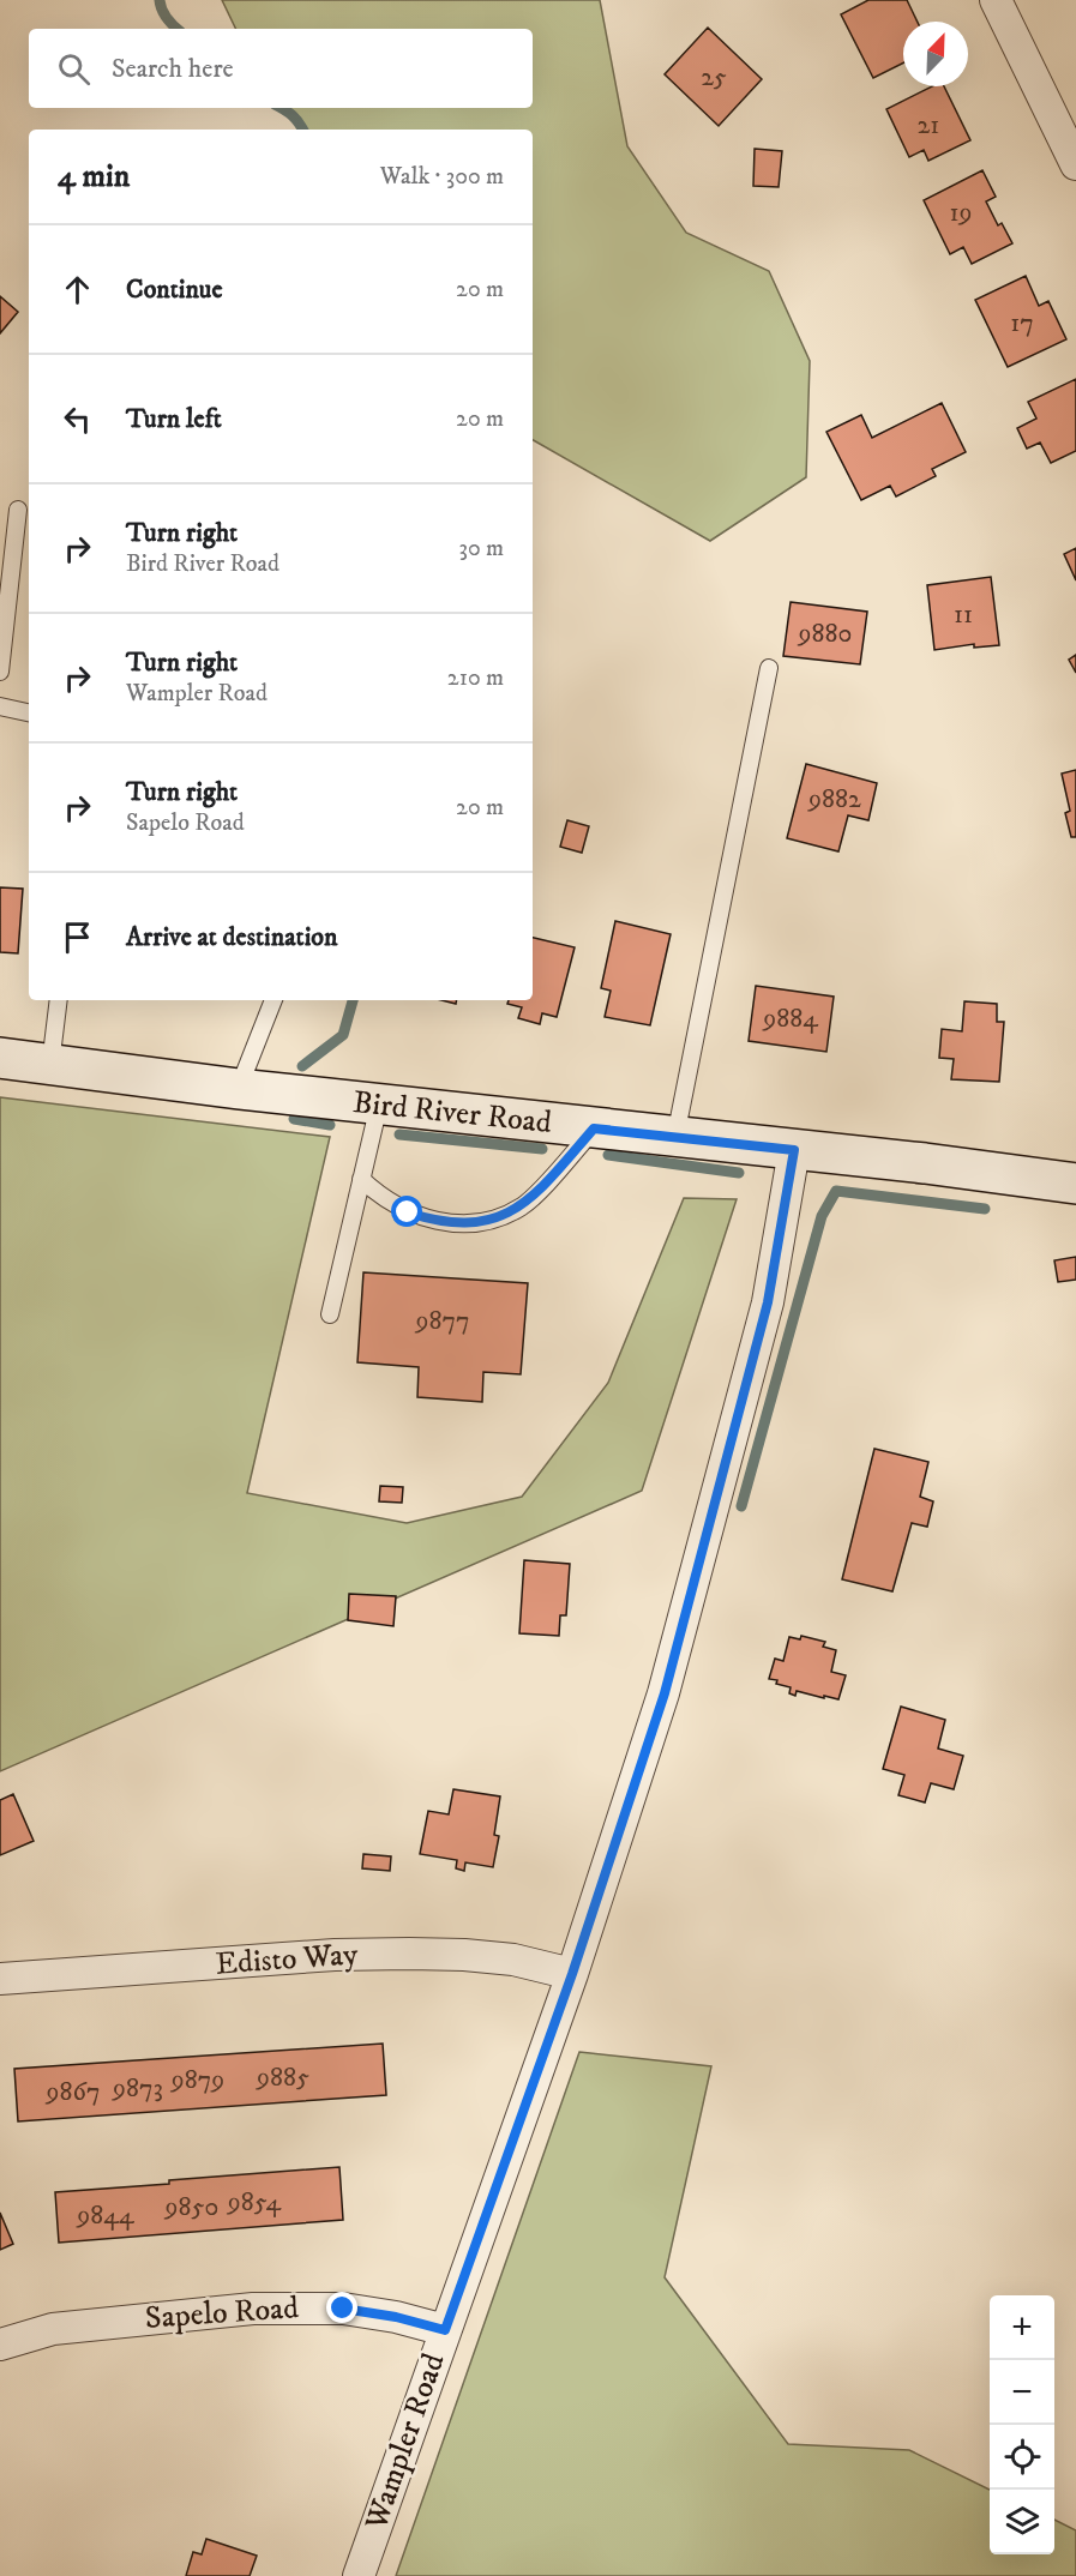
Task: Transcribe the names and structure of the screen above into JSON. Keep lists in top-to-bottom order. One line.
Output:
{"streets":{"street":["Bird River Road","Edisto Way","Sapelo Road","Wampler Road"]},"crossings":[["Bird River Road","Wampler Road"],["Edisto Way","Wampler Road"],["Sapelo Road","Wampler Road"]],"house_numbers":["25","21","19","17","11","9880","9882","9884","9877","9885","9879","9873","9867","9854","9850","9844"],"north":"top right","page":{"search":"Search here","heading":["4 min","Walk · 300 m"],"list":[["Continue","20 m"],["Turn left","20 m"],["Turn right","Bird River Road","30 m"],["Turn right","Wampler Road","210 m"],["Turn right","Sapelo Road","20 m"],"Arrive at destination"],"map_buttons":["+","−"]}}
